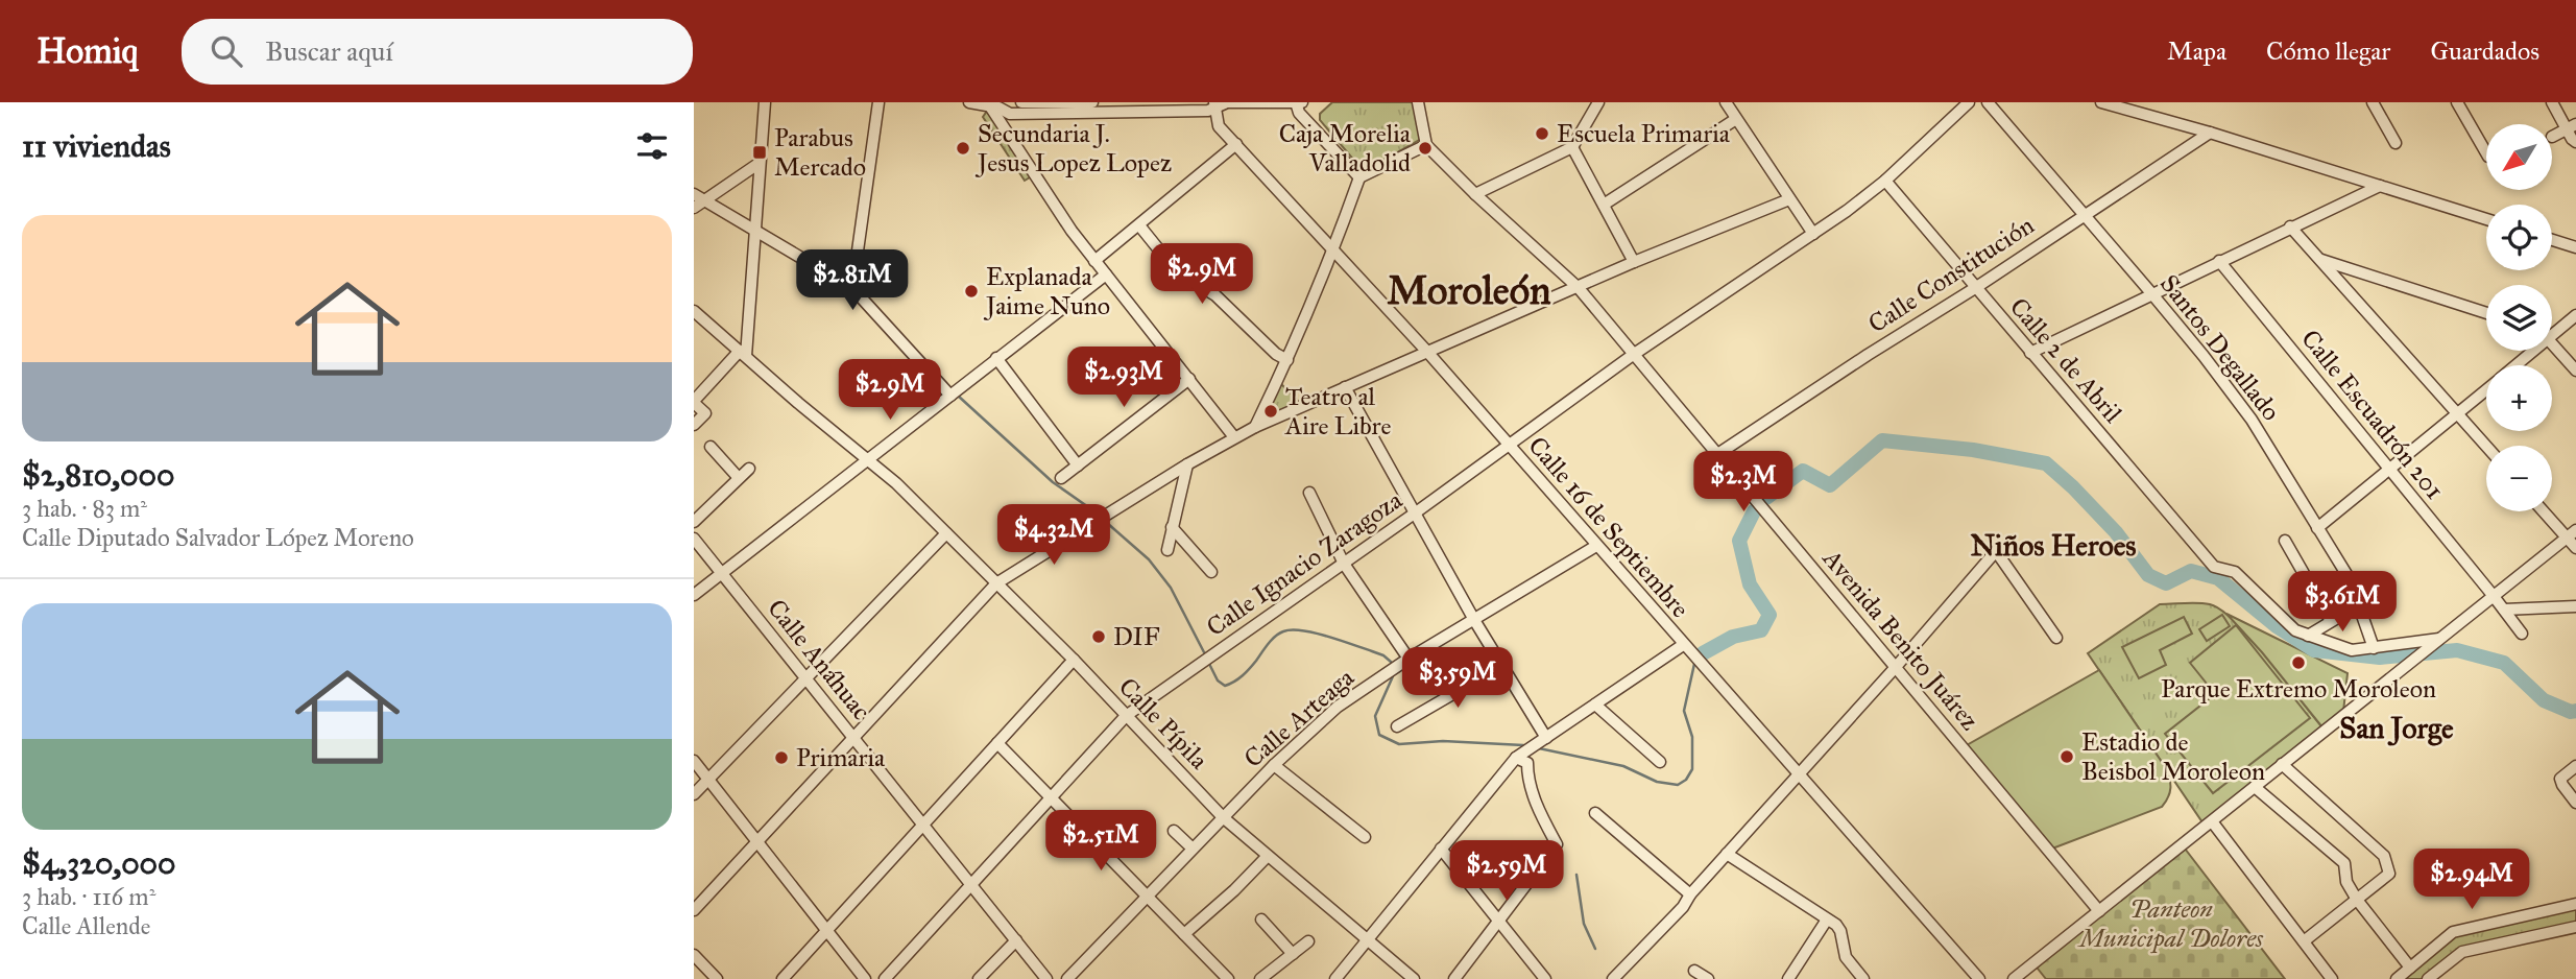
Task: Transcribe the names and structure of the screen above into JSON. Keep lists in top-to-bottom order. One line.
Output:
{"streets":{"street":["Calle Constitución","Santos Degallado","Calle 2 de Abril","Calle Escuadrón 201","Calle 16 de Septiembre","Calle Ignacio Zaragoza","Avenida Benito Juárez","Calle Anáhuac","Calle Arteaga","Calle Pípila"]},"crossings":[["Calle Constitución","Santos Degallado"],["Calle Constitución","Calle 2 de Abril"],["Calle Constitución","Avenida Benito Juárez"],["Calle 2 de Abril","Calle Ignacio Zaragoza"],["Calle 16 de Septiembre","Calle Ignacio Zaragoza"],["Calle 16 de Septiembre","Calle Arteaga"],["Calle Ignacio Zaragoza","Avenida Benito Juárez"],["Calle Ignacio Zaragoza","Calle Anáhuac"],["Calle Ignacio Zaragoza","Calle Pípila"],["Calle Arteaga","Calle Pípila"]],"districts":["Moroleón","Niños Heroes","San Jorge"],"parks":["Panteon Municipal Dolores"],"places":{"other":["Escuela Primaria","Secundaria J. Jesus Lopez Lopez","Caja Morelia Valladolid","Explanada Jaime Nuno","Teatro al Aire Libre","DIF","Parque Extremo Moroleon","Estadio de Beisbol Moroleon","Primaria"],"transit":["Parabus Mercado"]},"north":"bottom left","page":{"header":"Homiq","search":"Buscar aquí","nav":["Mapa","Cómo llegar","Guardados"],"heading":"11 viviendas","map_buttons":["+","−"],"list":[{"name":"$2,810,000","note":"3 hab. · 83 m² · Calle Diputado Salvador López Moreno"},{"name":"$4,320,000","note":"3 hab. · 116 m² · Calle Allende"}],"price":["$2.9M","$2.81M","$2.93M","$2.9M","$2.3M","$4.32M","$3.61M","$3.59M","$2.51M","$2.59M","$2.94M"]}}
